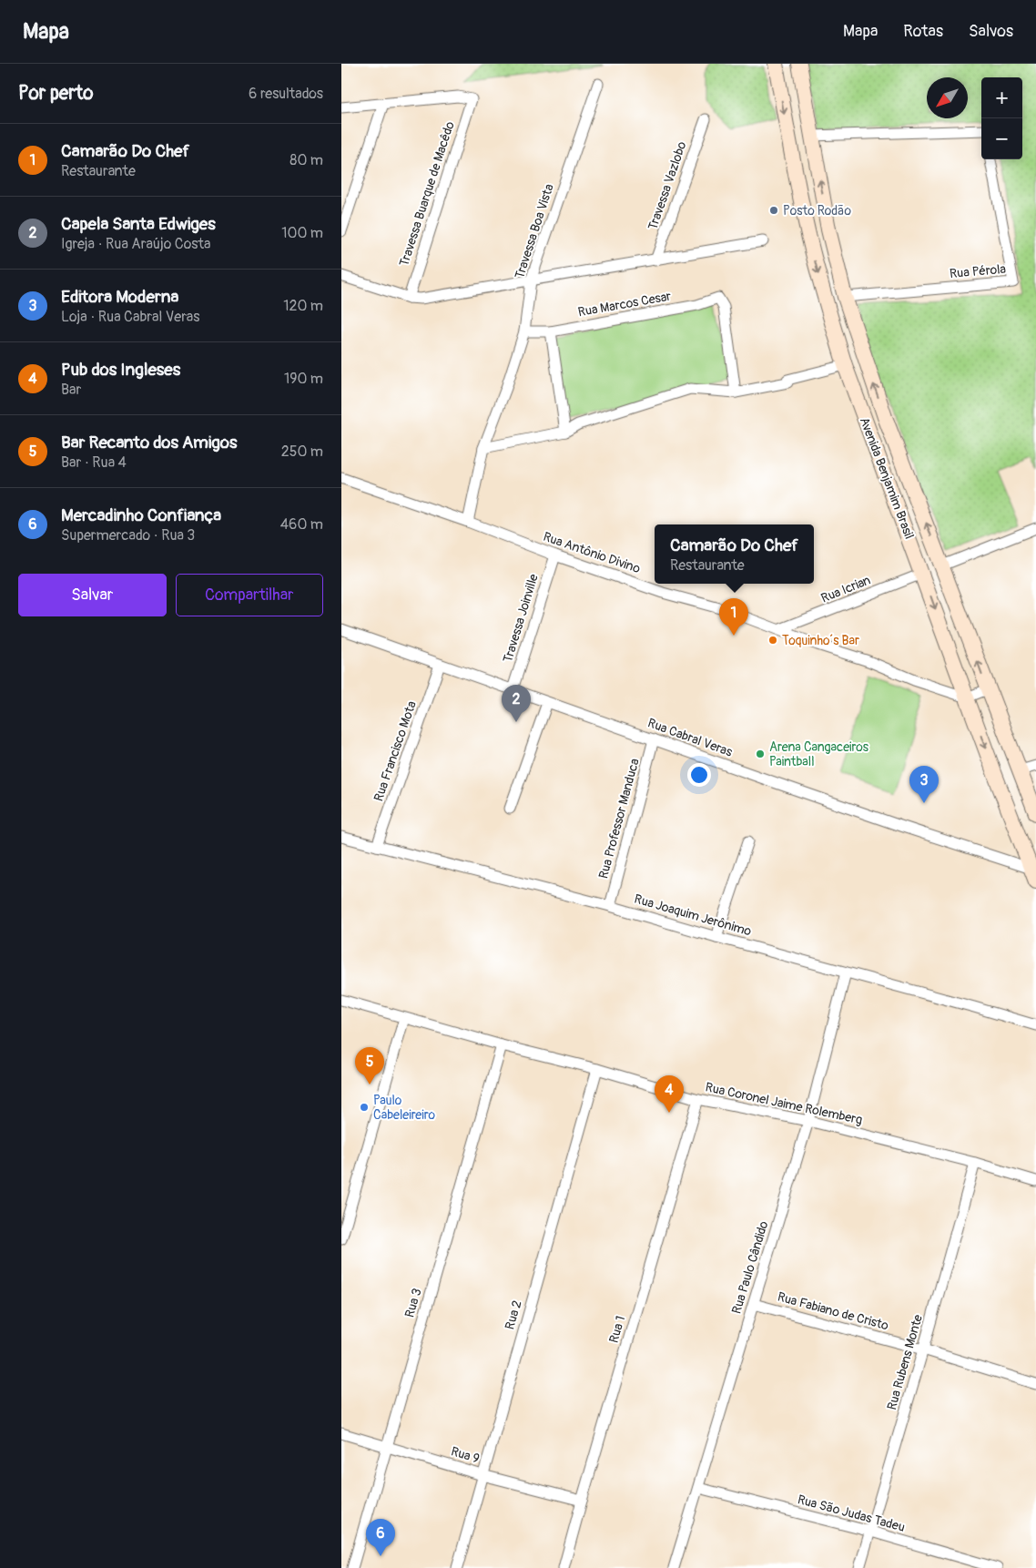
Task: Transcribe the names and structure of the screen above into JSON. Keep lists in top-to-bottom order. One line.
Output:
{"streets":{"main road":["Avenida Benjamim Brasil"],"street":["Travessa Vazlobo","Travessa Buarque de Macêdo","Travessa Boa Vista","Rua Pérola","Rua Marcos Cesar","Rua Antônio Divino","Rua Icrian","Travessa Joinville","Rua Cabral Veras","Rua Francisco Mota","Rua Professor Manduca","Rua Joaquim Jerônimo","Rua Coronel Jaime Rolemberg","Rua Paulo Cândido","Rua 3","Rua Fabiano de Cristo","Rua 2","Rua 1","Rua Rubens Monte","Rua 9","Rua São Judas Tadeu"]},"crossings":[["Travessa Boa Vista","Rua Marcos Cesar"],["Travessa Boa Vista","Rua Antônio Divino"],["Rua Pérola","Avenida Benjamim Brasil"],["Avenida Benjamim Brasil","Rua Antônio Divino"],["Avenida Benjamim Brasil","Rua Icrian"],["Avenida Benjamim Brasil","Rua Cabral Veras"],["Rua Antônio Divino","Rua Icrian"],["Rua Antônio Divino","Travessa Joinville"],["Travessa Joinville","Rua Cabral Veras"],["Rua Cabral Veras","Rua Francisco Mota"],["Rua Cabral Veras","Rua Professor Manduca"],["Rua Francisco Mota","Rua Joaquim Jerônimo"],["Rua Professor Manduca","Rua Joaquim Jerônimo"],["Rua Joaquim Jerônimo","Rua Paulo Cândido"],["Rua Coronel Jaime Rolemberg","Rua Paulo Cândido"],["Rua Coronel Jaime Rolemberg","Rua 3"],["Rua Coronel Jaime Rolemberg","Rua 2"],["Rua Coronel Jaime Rolemberg","Rua 1"],["Rua Coronel Jaime Rolemberg","Rua Rubens Monte"],["Rua Paulo Cândido","Rua Fabiano de Cristo"],["Rua Paulo Cândido","Rua São Judas Tadeu"],["Rua 3","Rua 9"],["Rua Fabiano de Cristo","Rua Rubens Monte"],["Rua 2","Rua 9"],["Rua 1","Rua 9"],["Rua Rubens Monte","Rua São Judas Tadeu"]],"places":["Posto Rodão","Toquinho´s Bar","Arena Cangaceiros Paintball","Paulo Cabeleireiro"],"north":"bottom left","page":{"header":"Mapa","nav":["Mapa","Rotas","Salvos"],"heading":["Por perto","6 resultados"],"map_buttons":["+","−"],"list":[{"mark":"1","name":"Camarão Do Chef","note":"Restaurante","value":"80 m"},{"mark":"2","name":"Capela Santa Edwiges","note":"Igreja · Rua Araújo Costa","value":"100 m"},{"mark":"3","name":"Editora Moderna","note":"Loja · Rua Cabral Veras","value":"120 m"},{"mark":"4","name":"Pub dos Ingleses","note":"Bar","value":"190 m"},{"mark":"5","name":"Bar Recanto dos Amigos","note":"Bar · Rua 4","value":"250 m"},{"mark":"6","name":"Mercadinho Confiança","note":"Supermercado · Rua 3","value":"460 m"}],"popup":["Camarão Do Chef","Restaurante"],"buttons":["Salvar","Compartilhar"],"pins":["1","2","3","5","4","6"]}}
